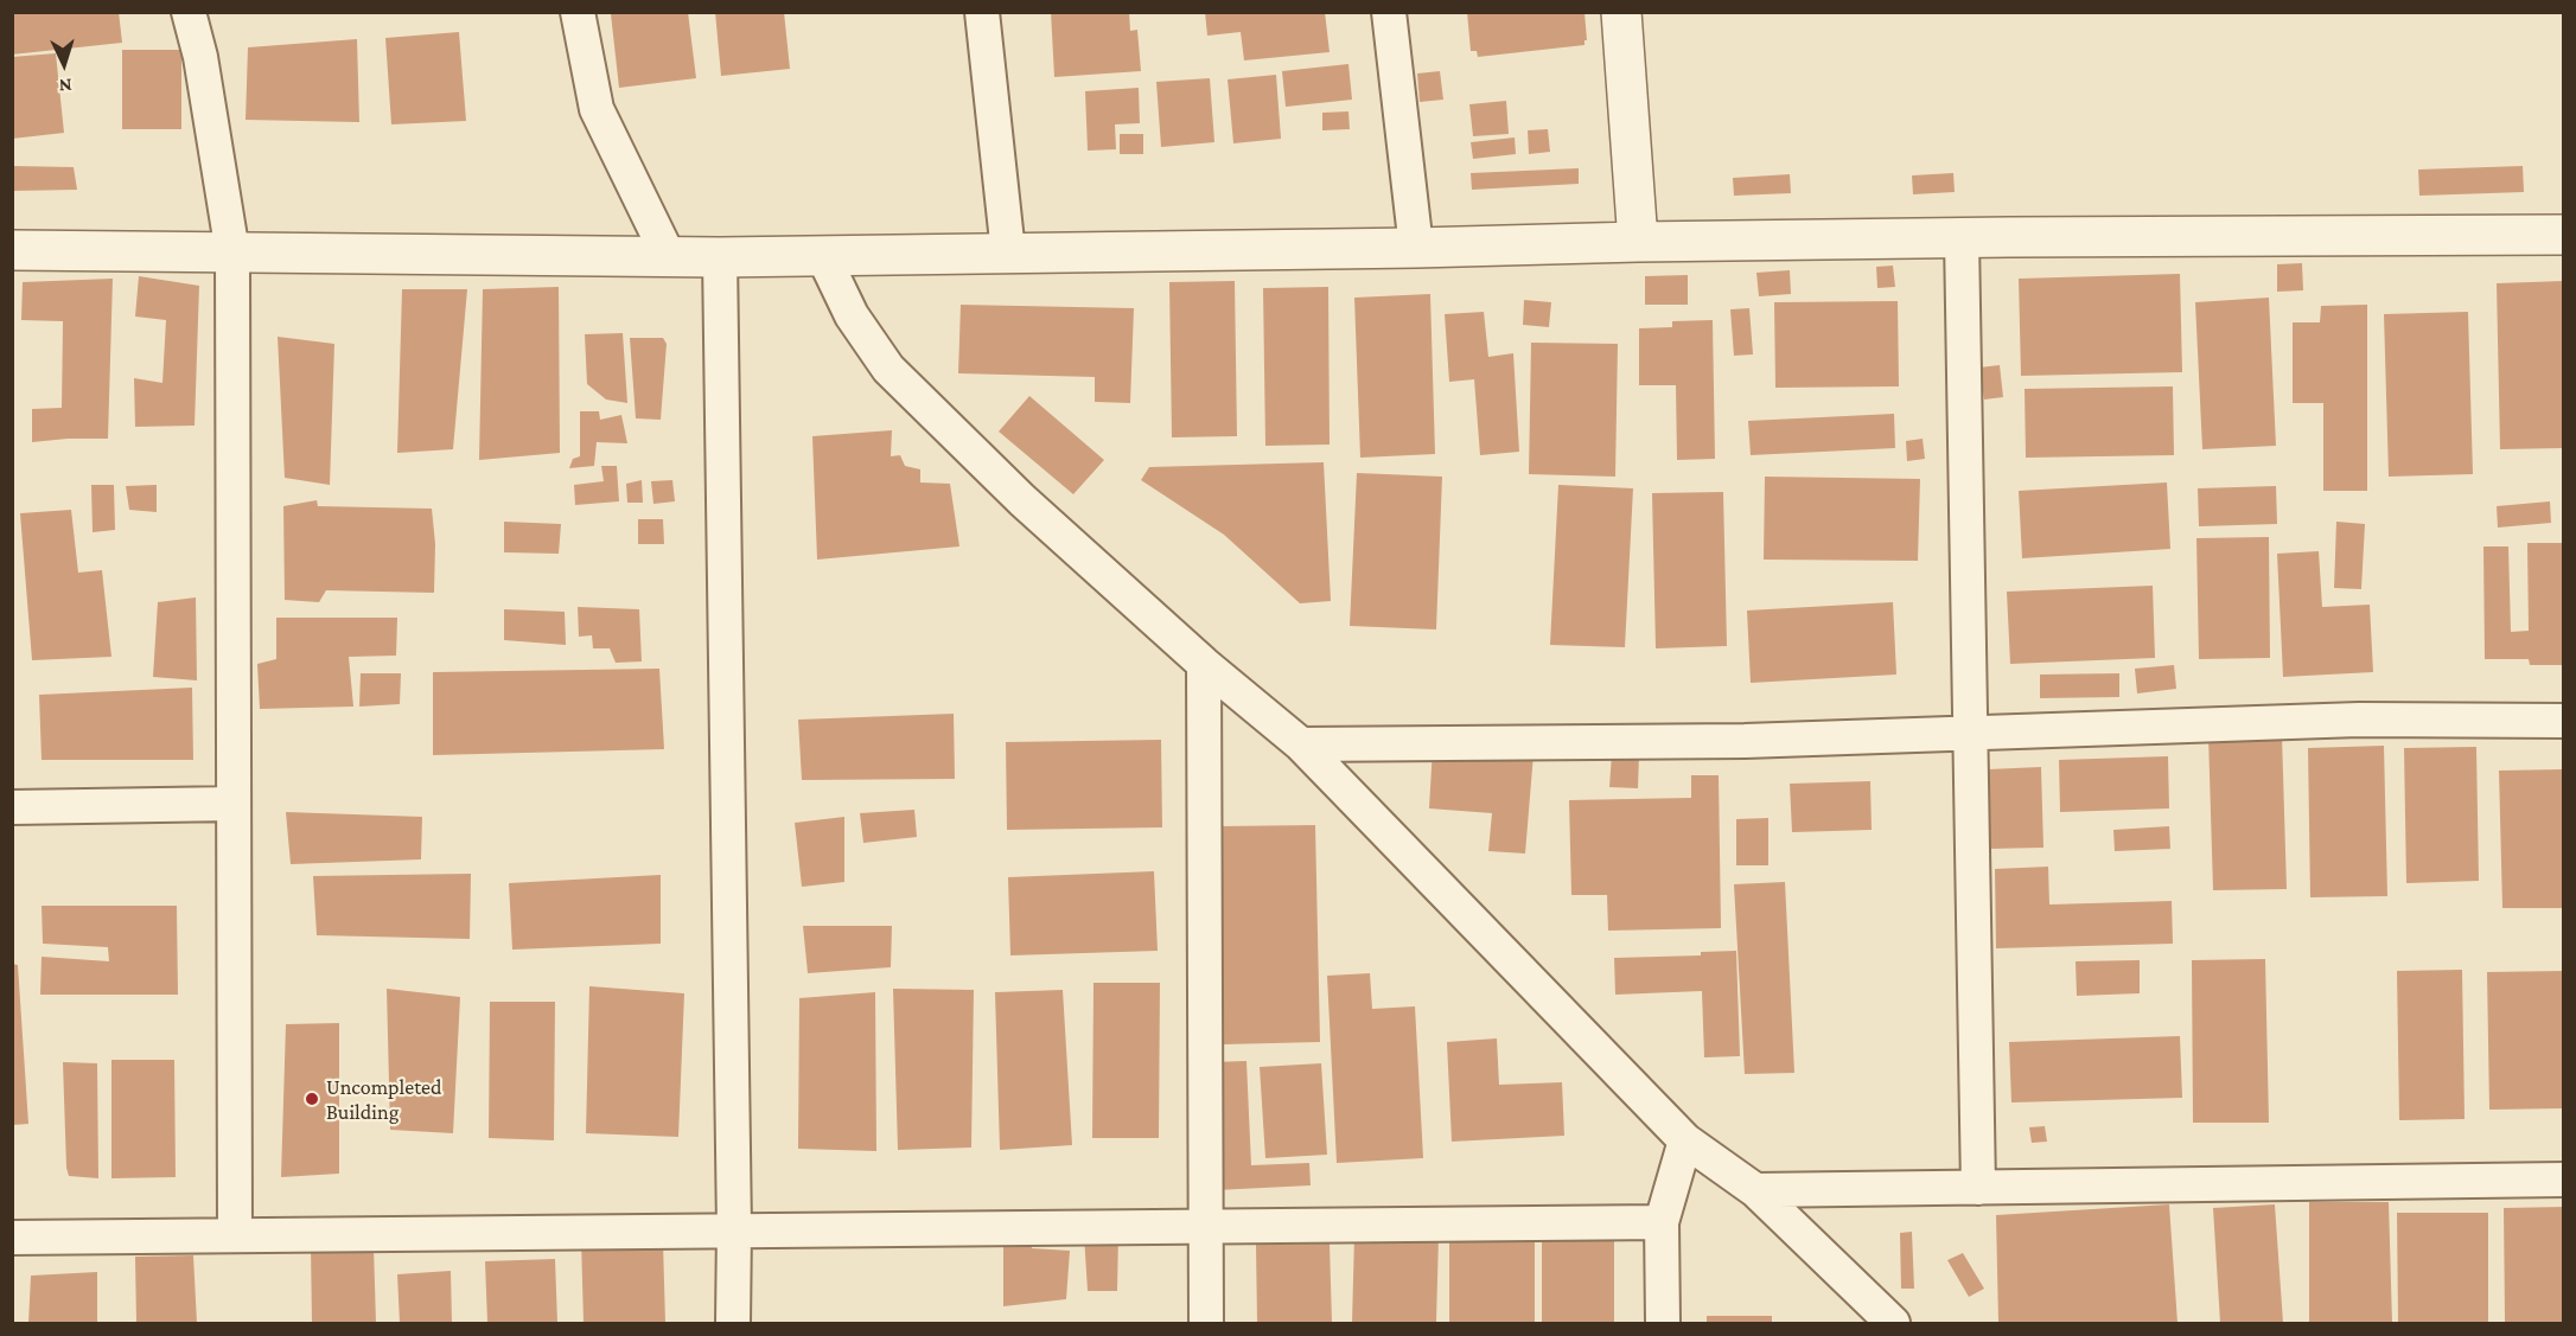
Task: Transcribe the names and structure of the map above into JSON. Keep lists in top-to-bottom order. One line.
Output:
{"places":["Uncompleted Building"],"north":"bottom"}
